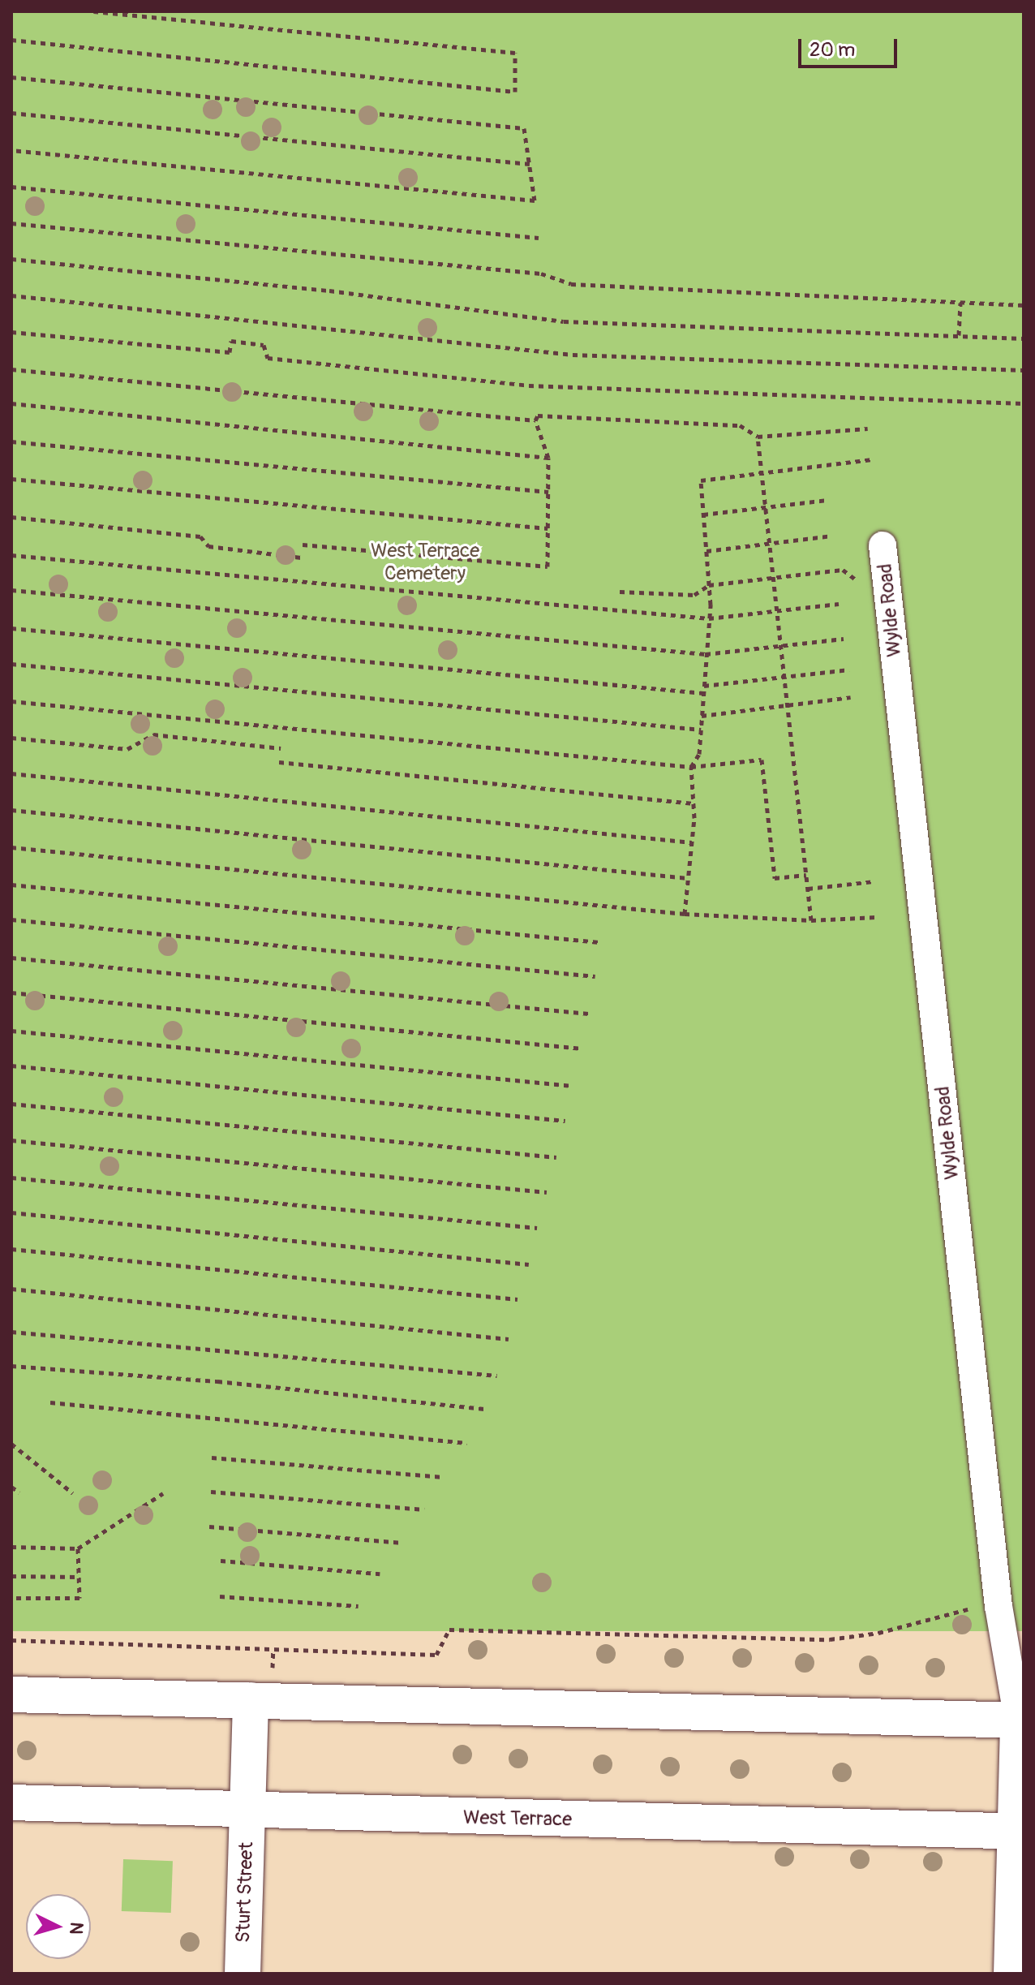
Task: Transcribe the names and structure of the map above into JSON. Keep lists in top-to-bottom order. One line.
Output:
{"streets":{"main road":["West Terrace","Sturt Street"],"street":["Wylde Road"]},"crossings":[["West Terrace","Sturt Street"]],"parks":["West Terrace Cemetery"],"scale_bar":"20 m","north":"right"}
